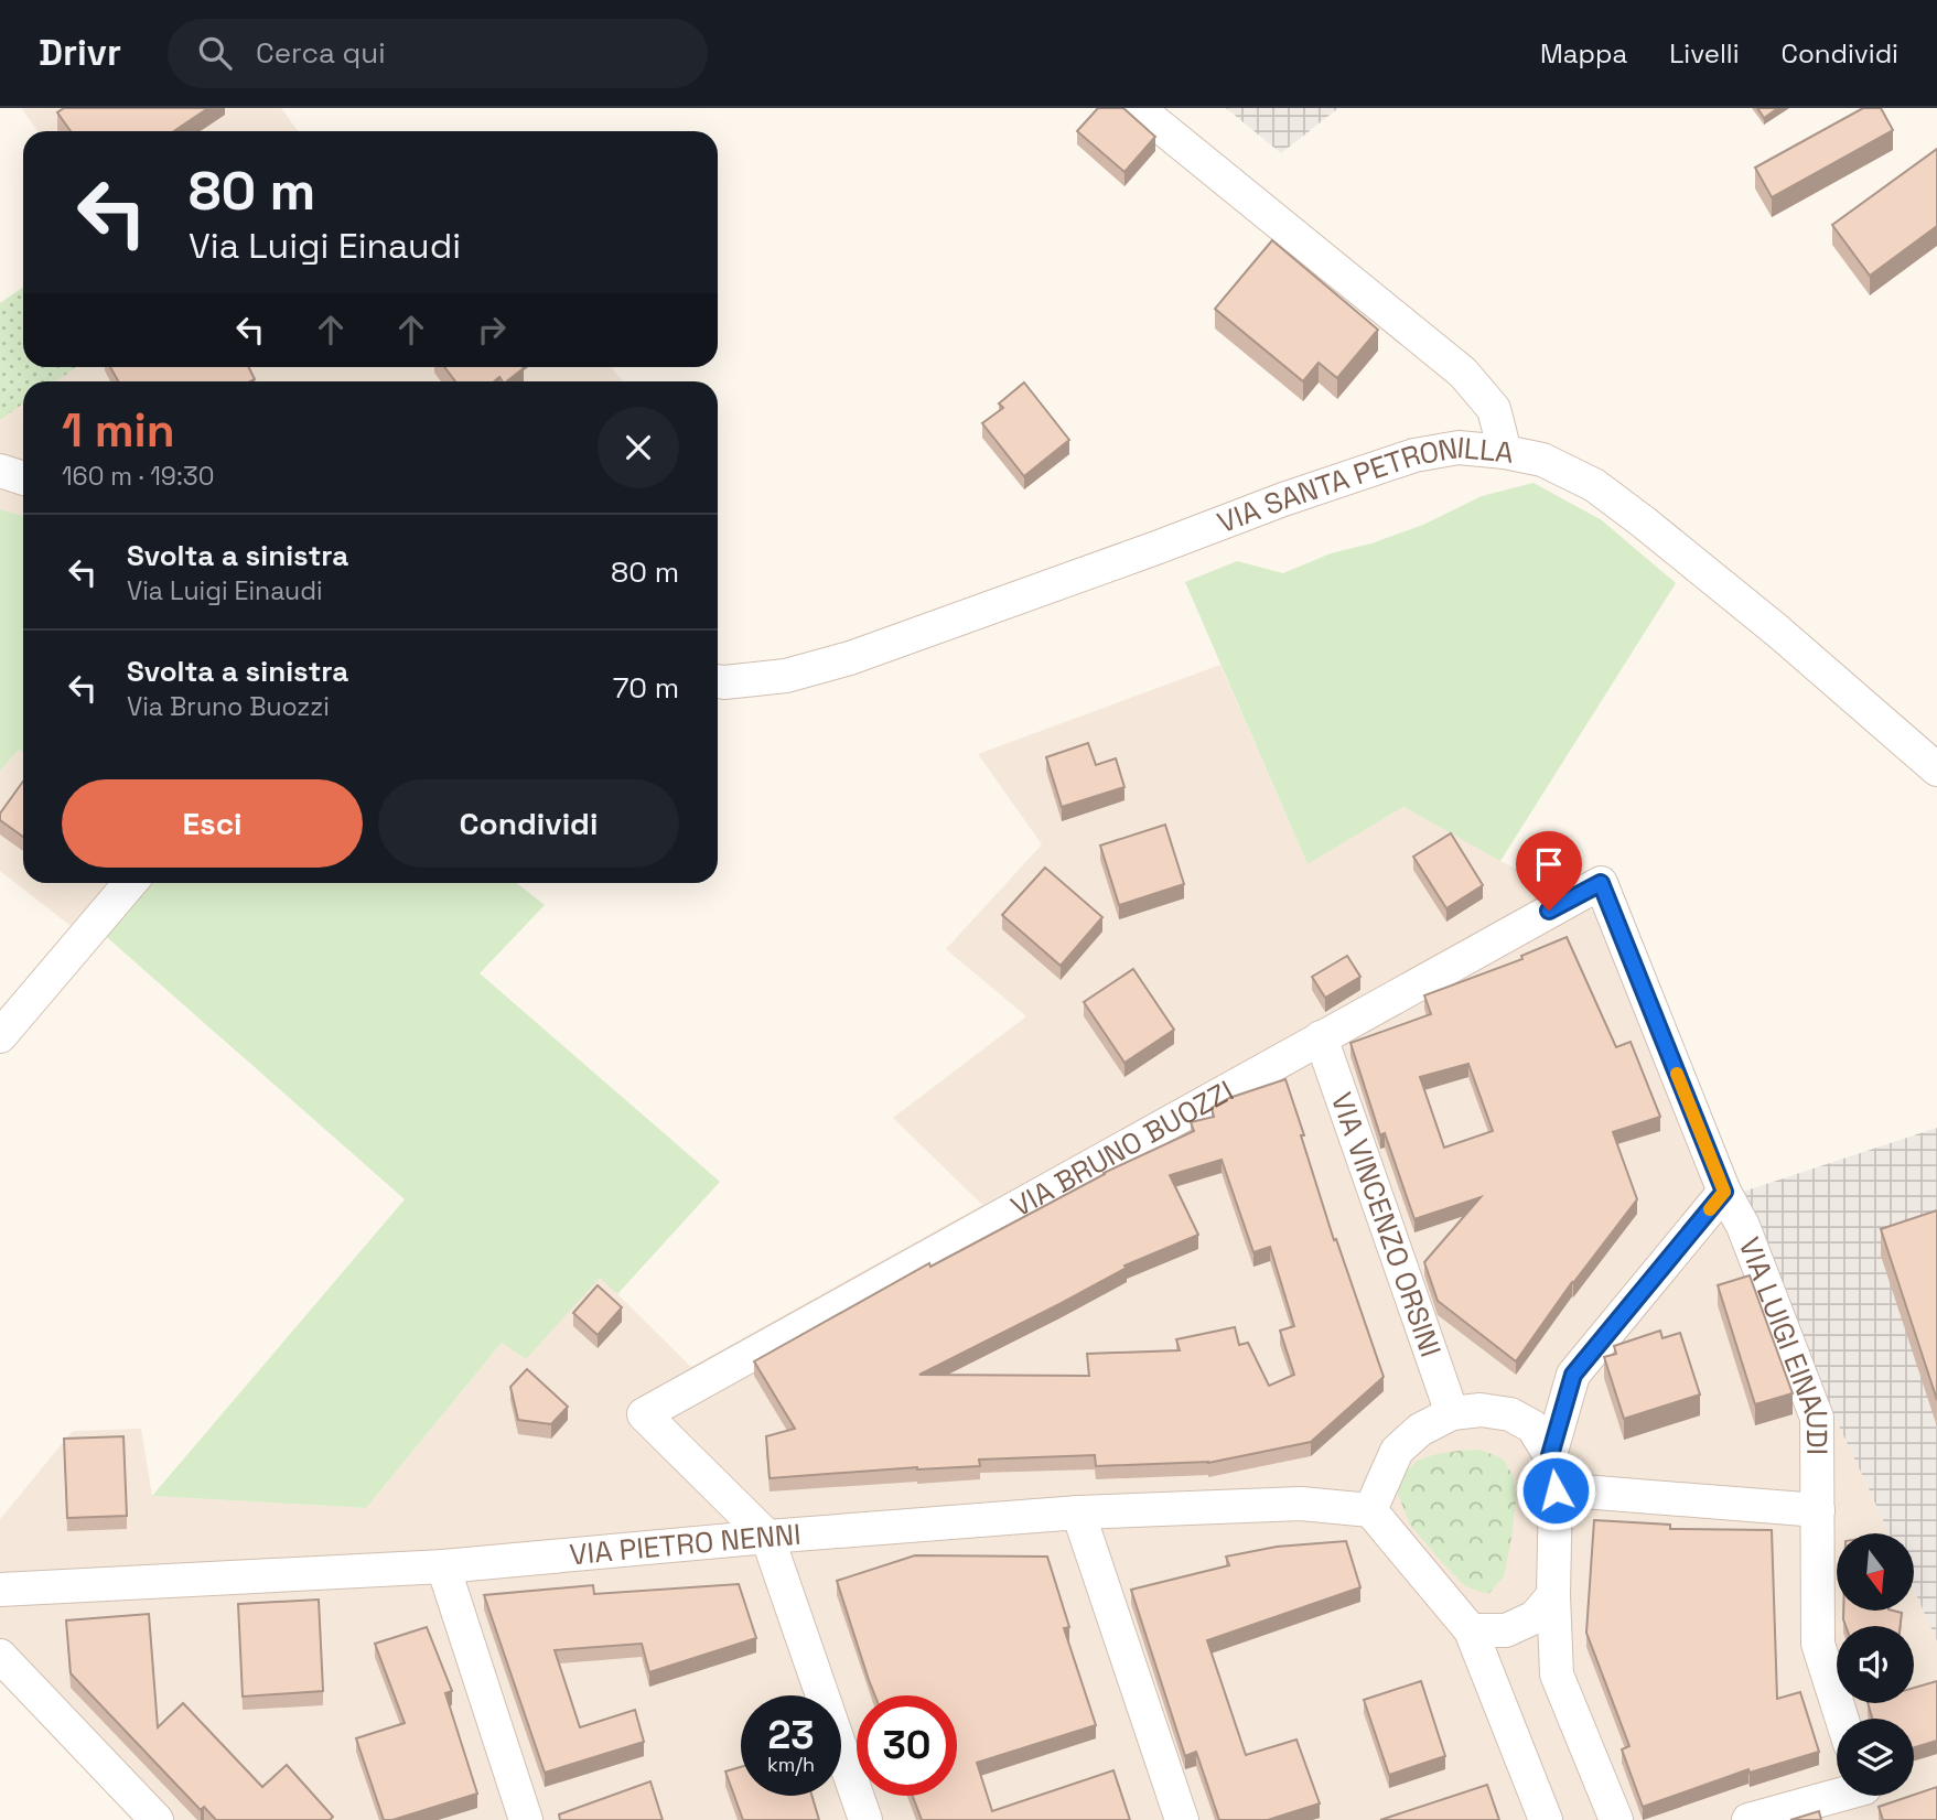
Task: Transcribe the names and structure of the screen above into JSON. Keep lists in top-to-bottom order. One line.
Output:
{"streets":{"street":["VIA SANTA PETRONILLA","VIA BRUNO BUOZZI","VIA VINCENZO ORSINI","VIA LUIGI EINAUDI","VIA PIETRO NENNI"]},"crossings":[["VIA BRUNO BUOZZI","VIA VINCENZO ORSINI"],["VIA BRUNO BUOZZI","VIA LUIGI EINAUDI"],["VIA BRUNO BUOZZI","VIA PIETRO NENNI"],["VIA VINCENZO ORSINI","VIA PIETRO NENNI"]],"north":"bottom","page":{"header":"Drivr","search":"Cerca qui","nav":["Mappa","Livelli","Condividi"],"turn":["80 m","Via Luigi Einaudi"],"heading":["1 min","160 m · 19:30"],"list":[{"name":"Svolta a sinistra","note":"Via Luigi Einaudi","value":"80 m"},{"name":"Svolta a sinistra","note":"Via Bruno Buozzi","value":"70 m"}],"buttons":["Esci","Condividi"],"speed":"23 km/h","limit":"30"}}
